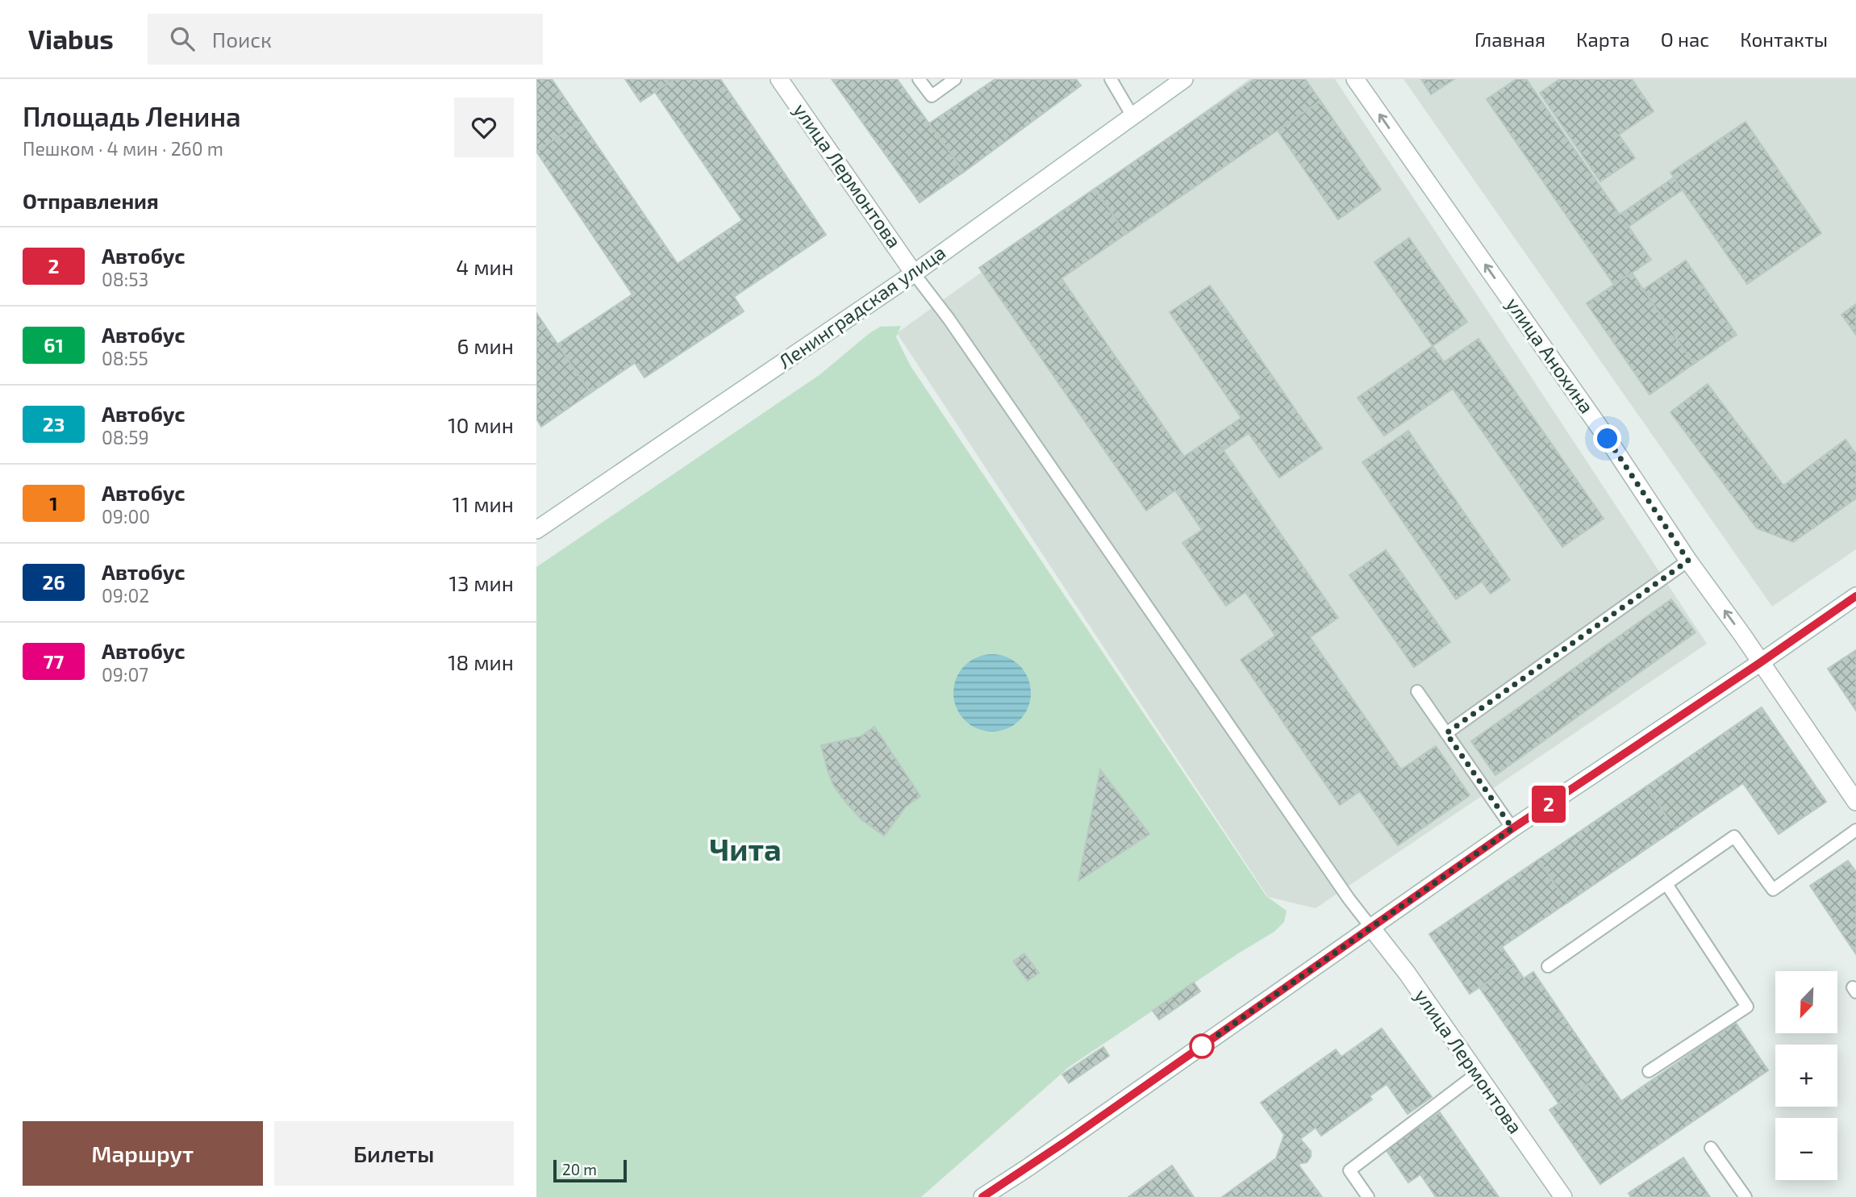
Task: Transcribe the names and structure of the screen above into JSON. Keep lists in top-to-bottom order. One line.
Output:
{"streets":{"main road":["улица Лермонтова","Ленинградская улица","улица Анохина"]},"crossings":[["улица Лермонтова","Ленинградская улица"]],"one_way":["улица Анохина"],"districts":["Чита"],"lines":["bus line 2"],"scale_bar":"20 m","north":"bottom left","page":{"header":"Viabus","search":"Поиск","nav":["Главная","Карта","О нас","Контакты"],"heading":[["Площадь Ленина","Пешком · 4 мин · 260 m"],"Отправления"],"on_map":"2","list":[{"mark":"2","name":"Автобус","note":"08:53","value":"4 мин"},{"mark":"61","name":"Автобус","note":"08:55","value":"6 мин"},{"mark":"23","name":"Автобус","note":"08:59","value":"10 мин"},{"mark":"1","name":"Автобус","note":"09:00","value":"11 мин"},{"mark":"26","name":"Автобус","note":"09:02","value":"13 мин"},{"mark":"77","name":"Автобус","note":"09:07","value":"18 мин"}],"map_buttons":["+","−"],"buttons":["Маршрут","Билеты"],"scale":"20 m"}}
